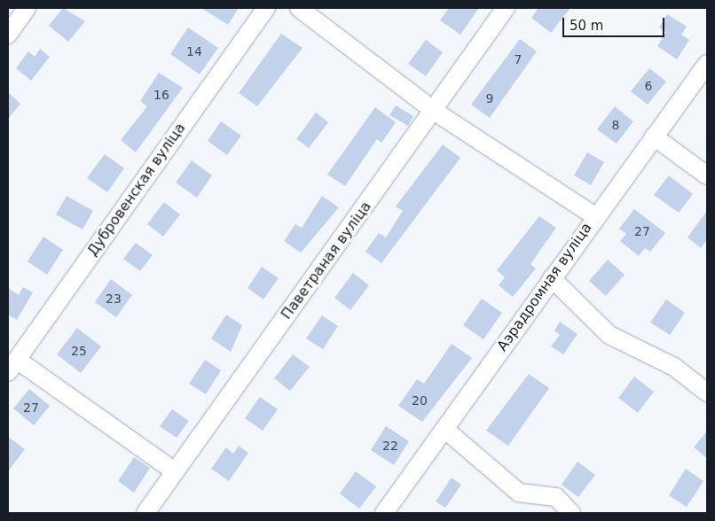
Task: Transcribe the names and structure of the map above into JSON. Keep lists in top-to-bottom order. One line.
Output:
{"streets":{"street":["Дубровенская вуліца","Паветраная вуліца","Аэрадромная вуліца"]},"house_numbers":["14","7","6","16","9","8","27","23","25","20","27","22"],"scale_bar":"50 m"}
